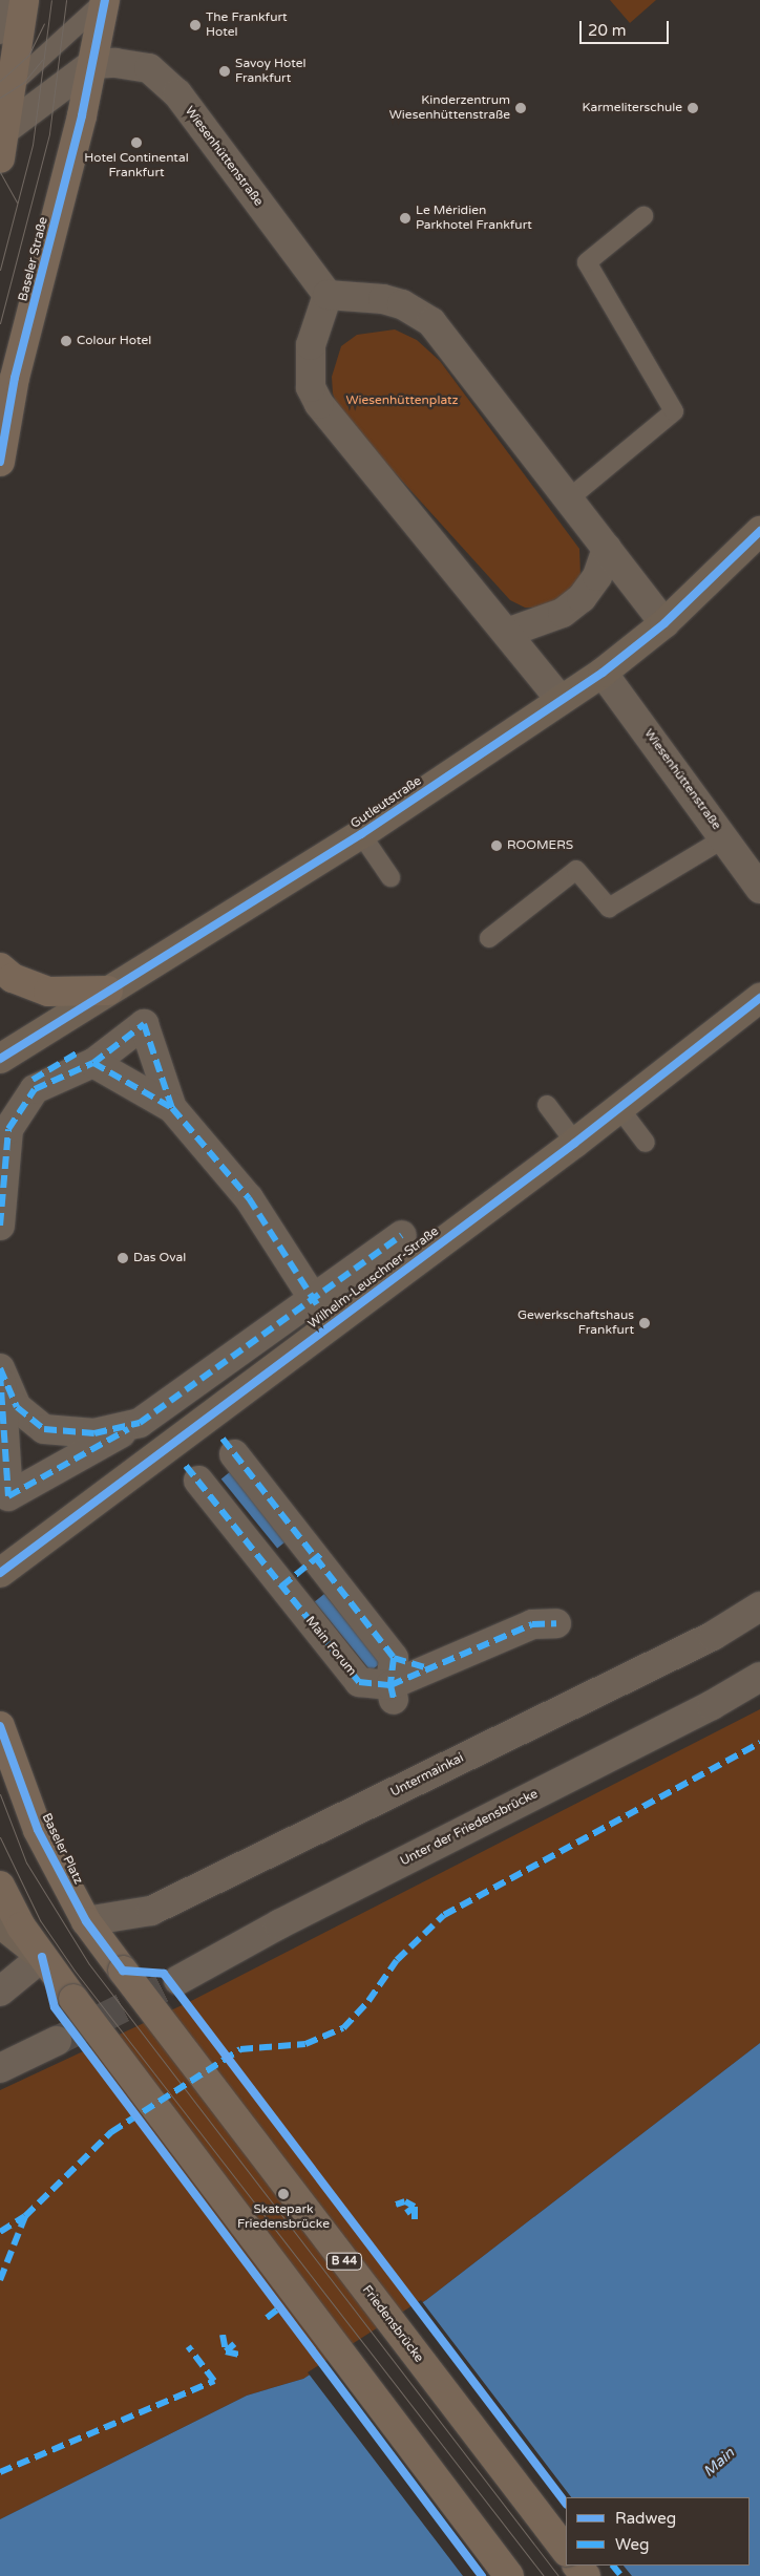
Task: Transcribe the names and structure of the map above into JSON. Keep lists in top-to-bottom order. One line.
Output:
{"streets":{"main road":["Baseler Straße","Gutleutstraße","Wilhelm-Leuschner-Straße","Baseler Platz","B 44","Friedensbrücke"],"street":["Wiesenhüttenstraße","Main Forum","Untermainkai","Unter der Friedensbrücke"]},"crossings":[["Wiesenhüttenstraße","Baseler Straße"],["Wiesenhüttenstraße","Gutleutstraße"],["Untermainkai","Baseler Platz"],["Baseler Platz","Friedensbrücke"]],"water":["Main"],"parks":["Wiesenhüttenplatz"],"places":["The Frankfurt Hotel","Savoy Hotel Frankfurt","Kinderzentrum Wiesenhüttenstraße","Karmeliterschule","Hotel Continental Frankfurt","Le Méridien Parkhotel Frankfurt","Colour Hotel","ROOMERS","Das Oval","Gewerkschaftshaus Frankfurt","Skatepark Friedensbrücke"],"legend":["Radweg","Weg"],"scale_bar":"20 m"}
